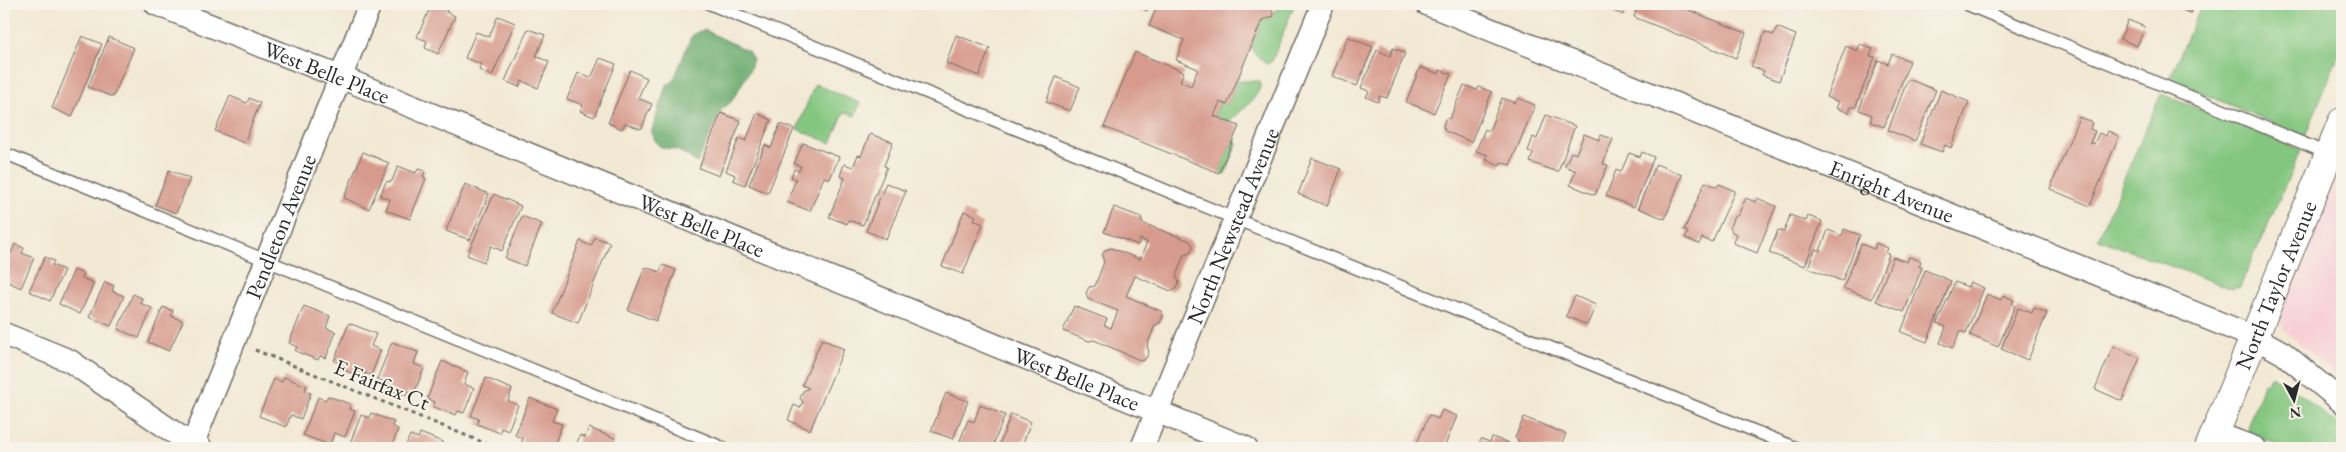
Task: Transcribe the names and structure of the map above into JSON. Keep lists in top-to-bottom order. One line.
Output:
{"streets":{"street":["West Belle Place","Enright Avenue","Pendleton Avenue","North Newstead Avenue","North Taylor Avenue"],"path":["E Fairfax Ct"]},"crossings":[["West Belle Place","Pendleton Avenue"],["West Belle Place","North Newstead Avenue"],["Enright Avenue","North Taylor Avenue"]],"north":"bottom"}
